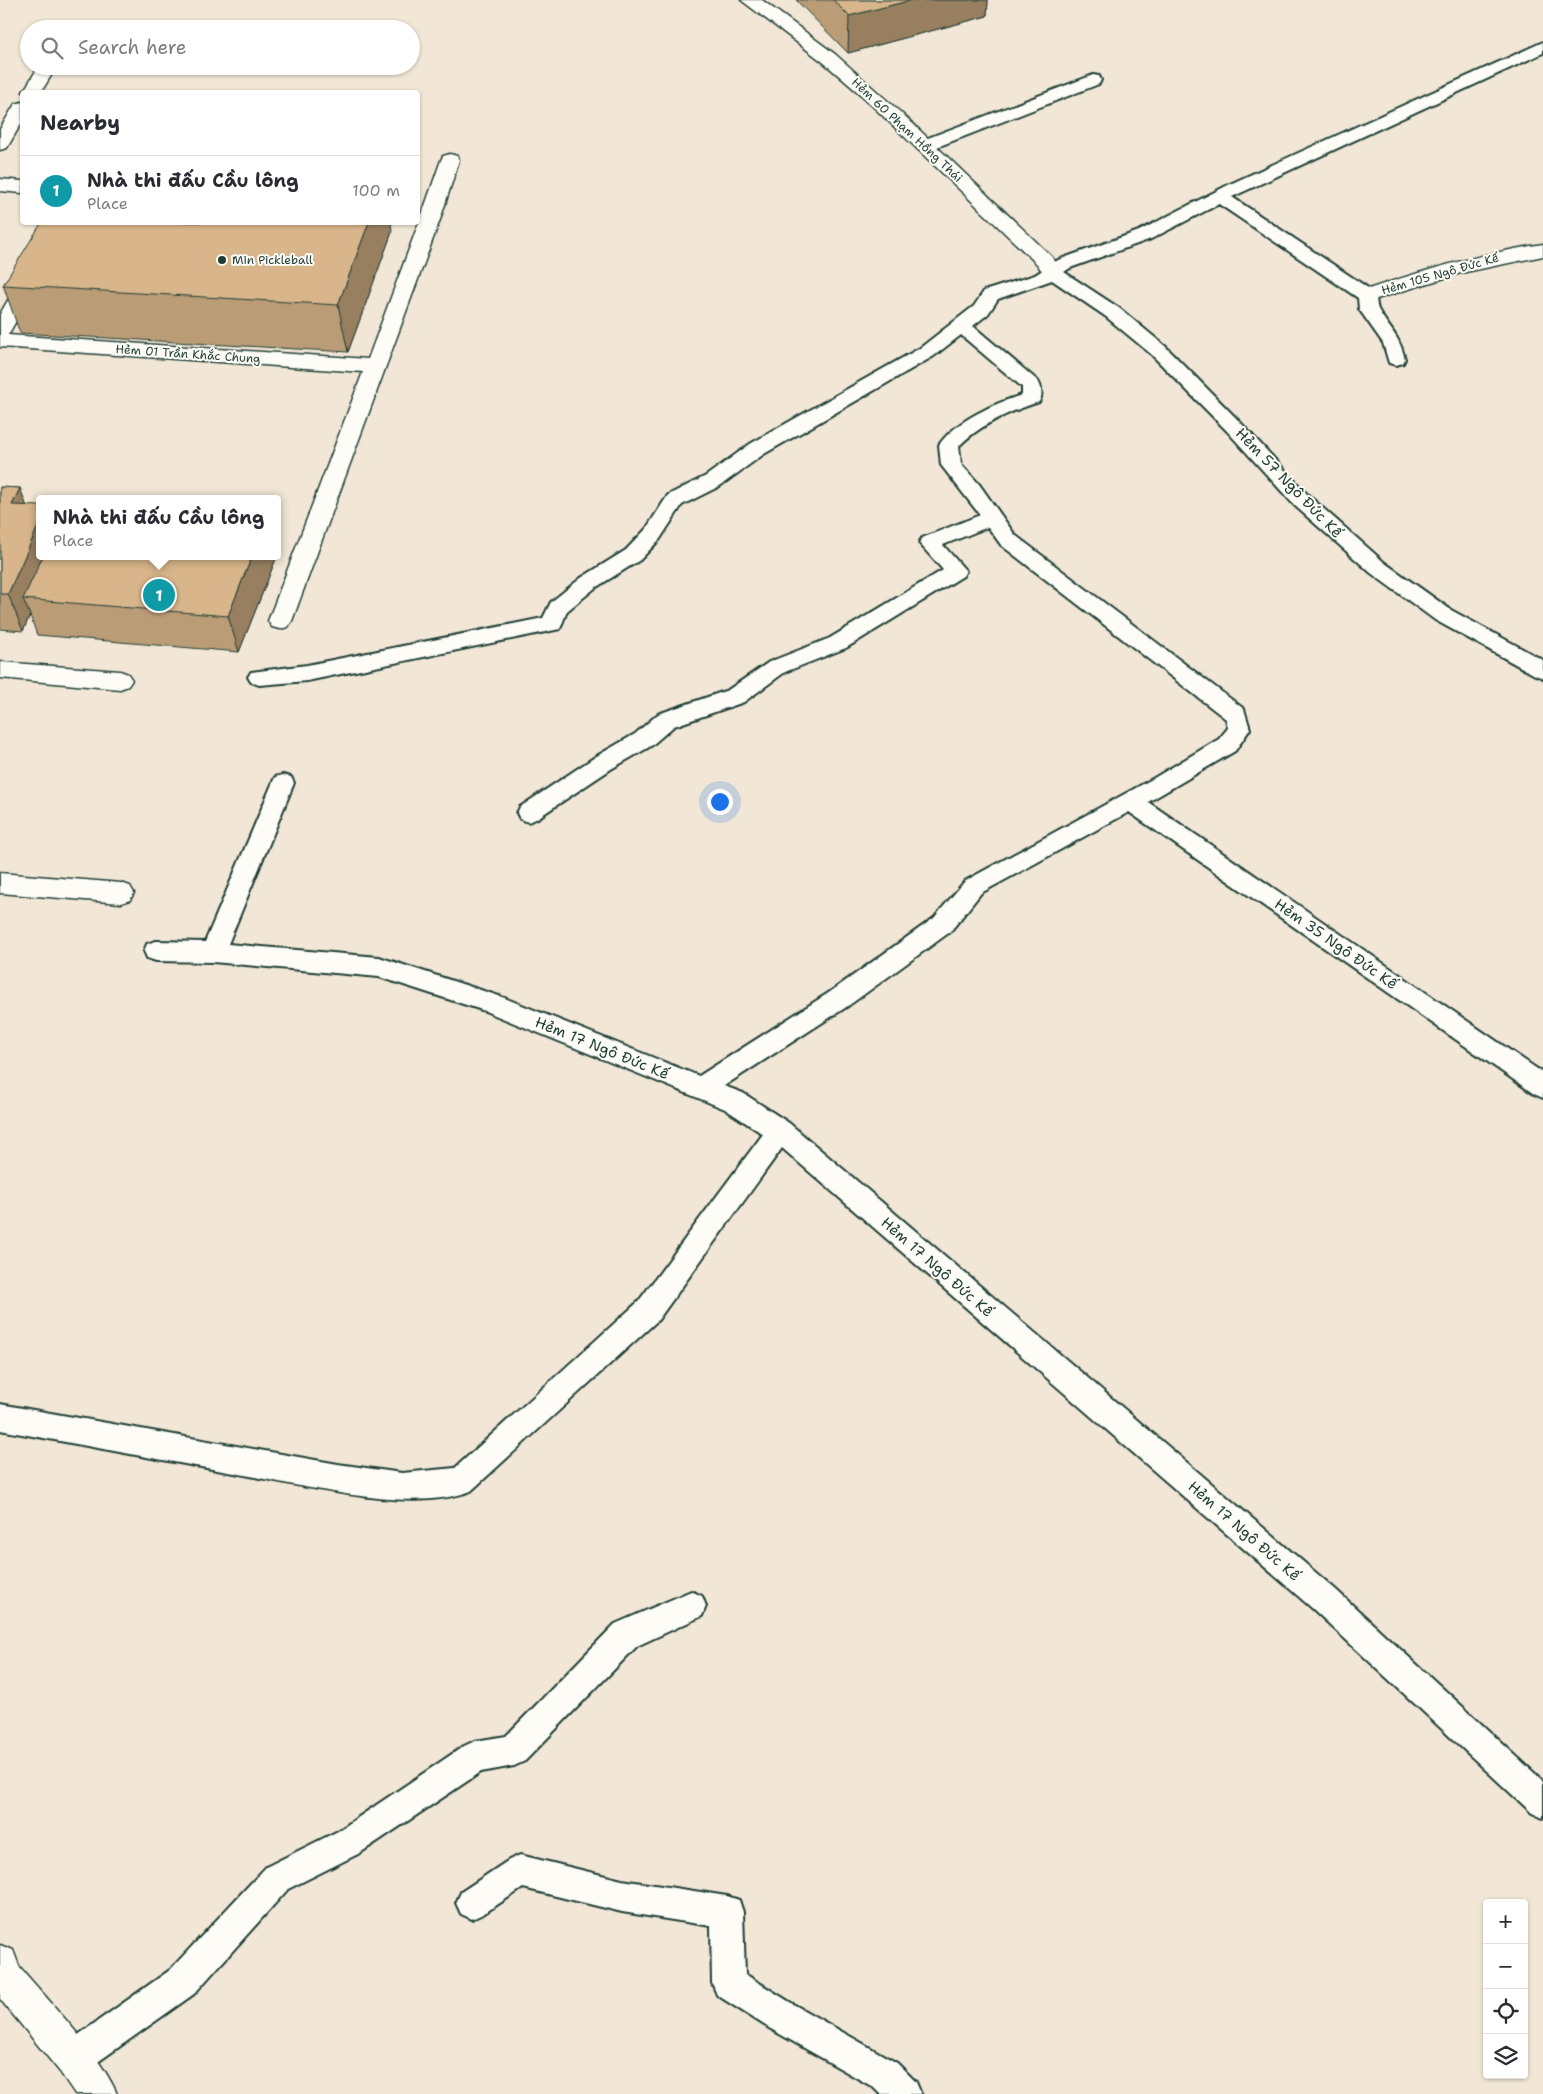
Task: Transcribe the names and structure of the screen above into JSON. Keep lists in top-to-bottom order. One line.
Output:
{"streets":{"street":["Hẻm 60 Phạm Hồng Thái","Hẻm 105 Ngô Đức Kế","Hẻm 01 Trần Khắc Chung"],"lane":["Hẻm 57 Ngô Đức Kế","Hẻm 35 Ngô Đức Kế","Hẻm 17 Ngô Đức Kế"]},"crossings":[["Hẻm 60 Phạm Hồng Thái","Hẻm 57 Ngô Đức Kế"]],"places":["Min Pickleball"],"page":{"search":"Search here","heading":"Nearby","list":[{"mark":"1","name":"Nhà thi đấu Cầu lông","note":"Place","value":"100 m"}],"popup":["Nhà thi đấu Cầu lông","Place"],"pins":"1","map_buttons":["+","−"]}}
